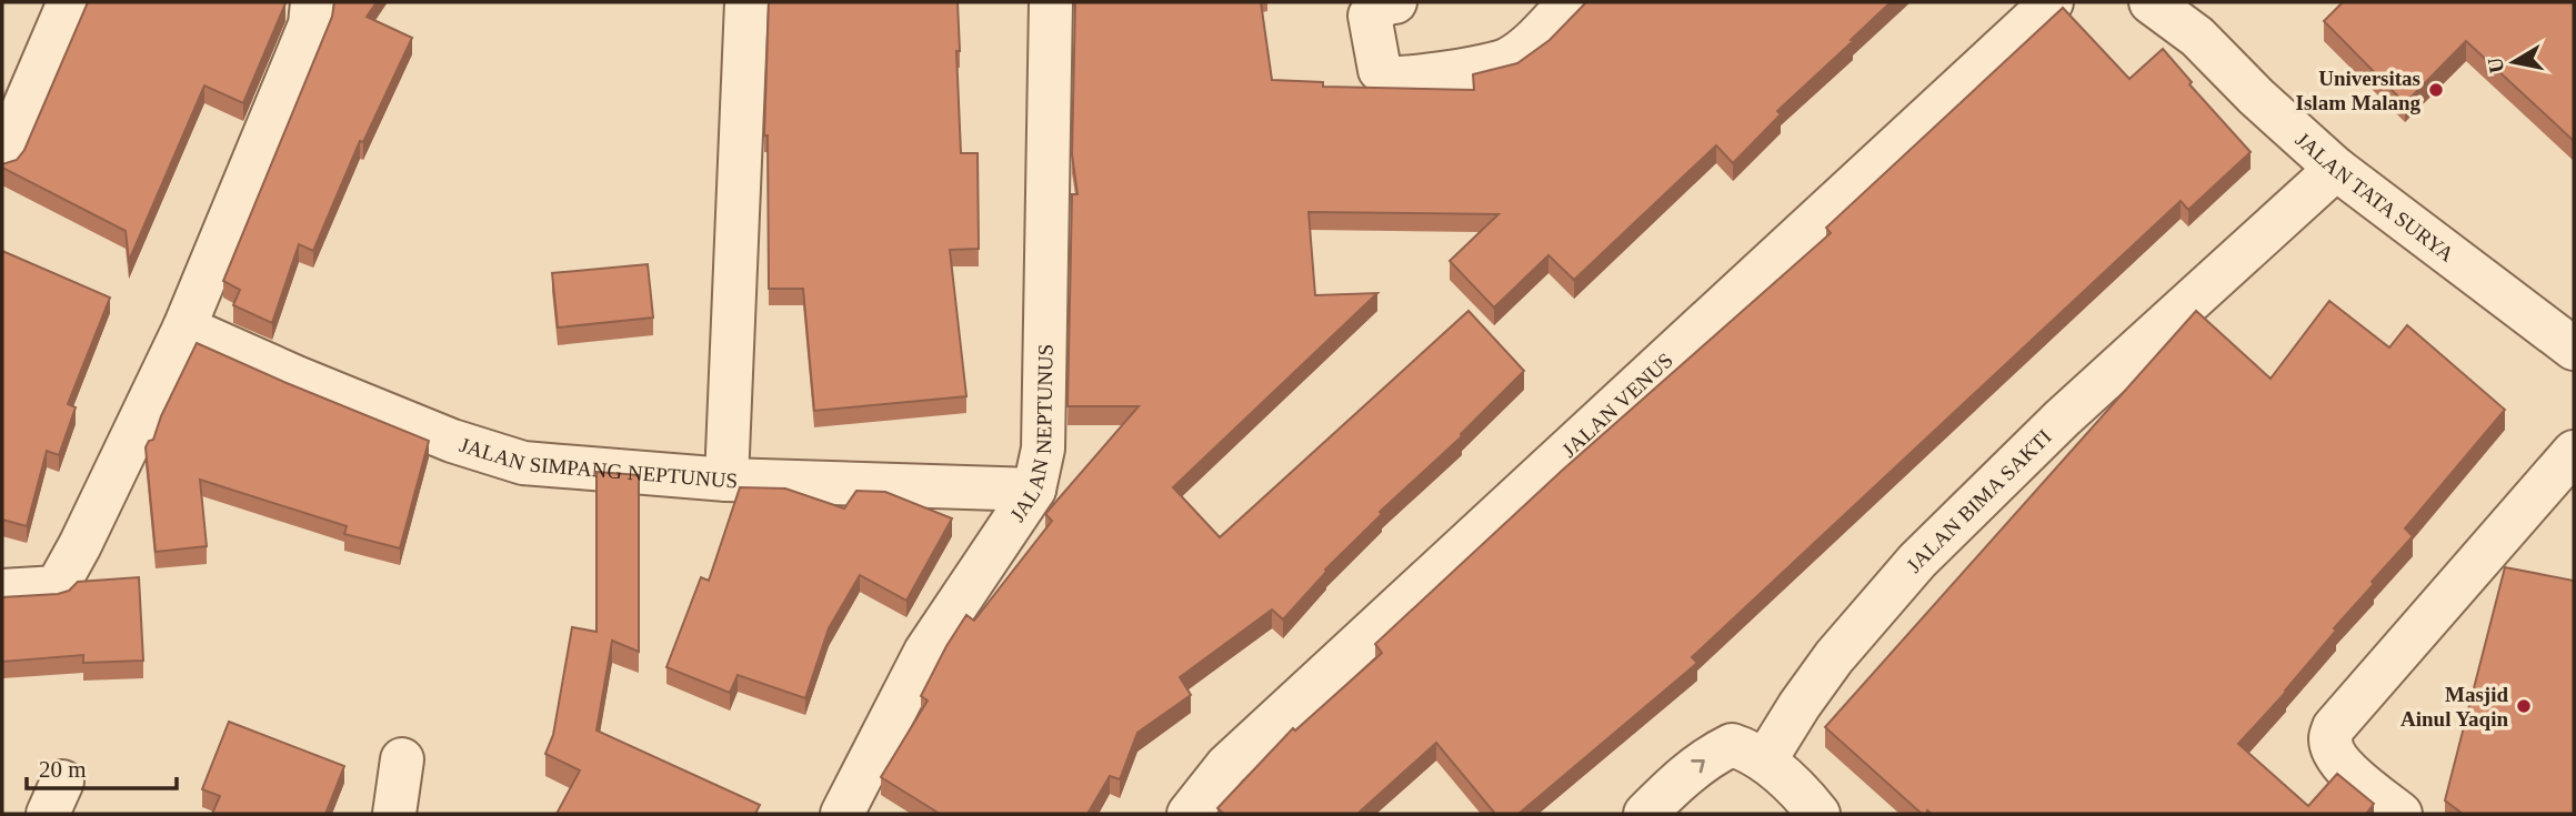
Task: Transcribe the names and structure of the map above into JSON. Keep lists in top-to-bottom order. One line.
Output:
{"streets":{"street":["JALAN TATA SURYA","JALAN VENUS","JALAN NEPTUNUS","JALAN SIMPANG NEPTUNUS","JALAN BIMA SAKTI"]},"crossings":[["JALAN TATA SURYA","JALAN BIMA SAKTI"],["JALAN NEPTUNUS","JALAN SIMPANG NEPTUNUS"]],"places":["Universitas Islam Malang","Masjid Ainul Yaqin"],"scale_bar":"20 m","north":"left"}
